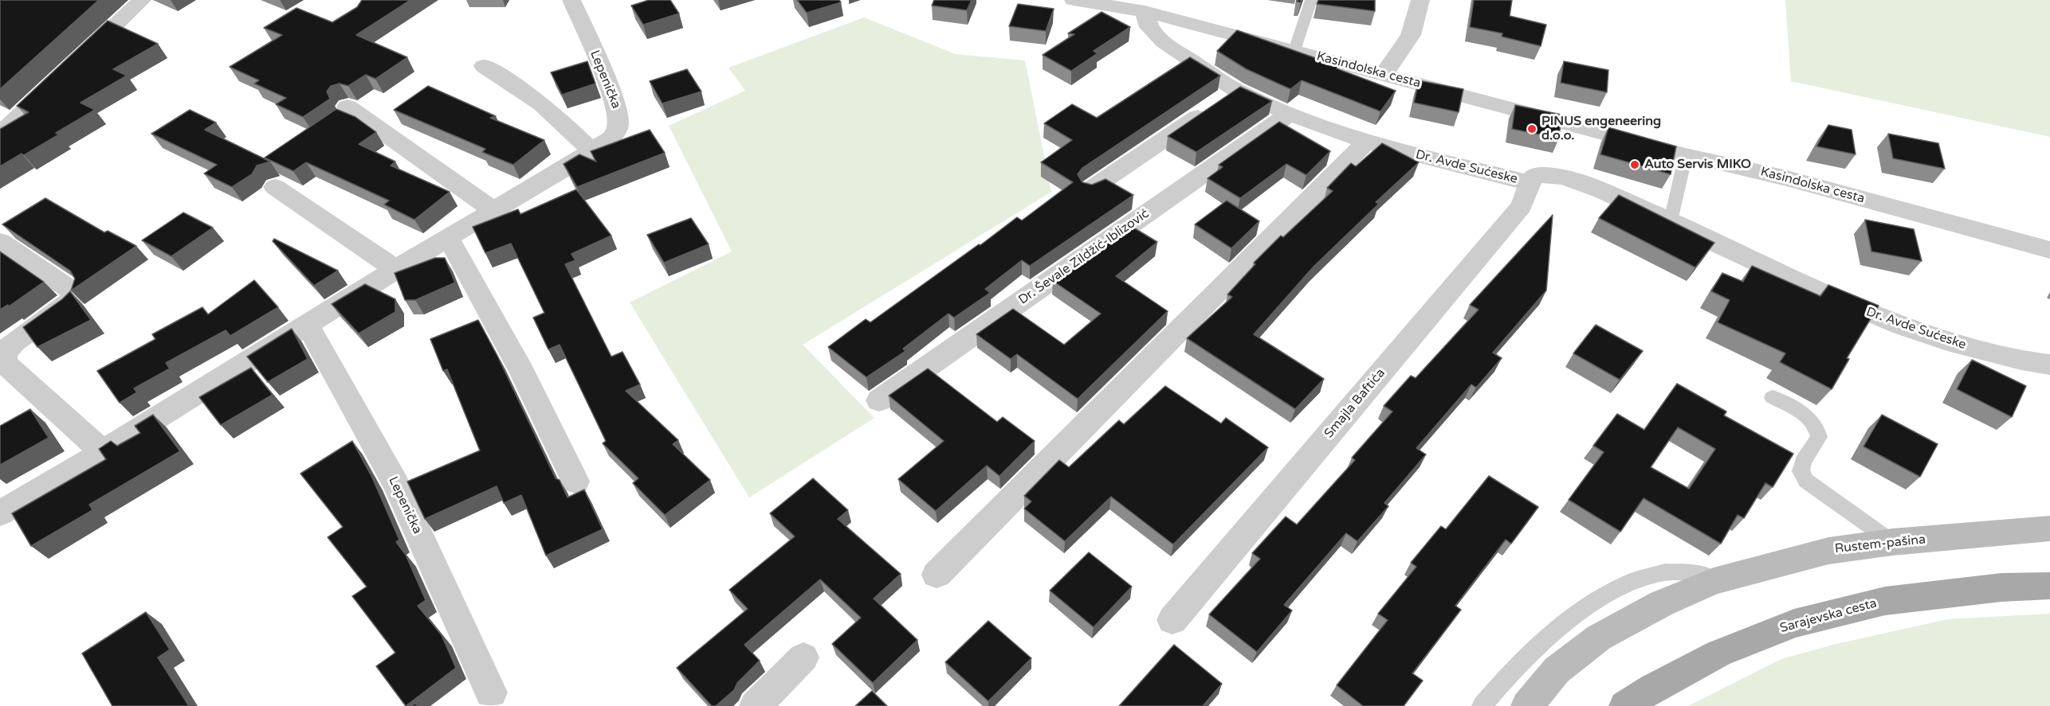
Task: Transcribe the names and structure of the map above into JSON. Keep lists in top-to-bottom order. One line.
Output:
{"streets":{"main road":["Rustem-pašina","Sarajevska cesta"],"street":["Kasindolska cesta","Lepenička","Dr. Avde Sućeske","Dr. Ševale Zildžić-Iblizović","Smajla Baftića"]},"crossings":[["Kasindolska cesta","Dr. Avde Sućeske"],["Dr. Avde Sućeske","Dr. Ševale Zildžić-Iblizović"],["Dr. Avde Sućeske","Smajla Baftića"]],"places":["PINUS engeneering d.o.o.","Auto Servis MIKO"]}
